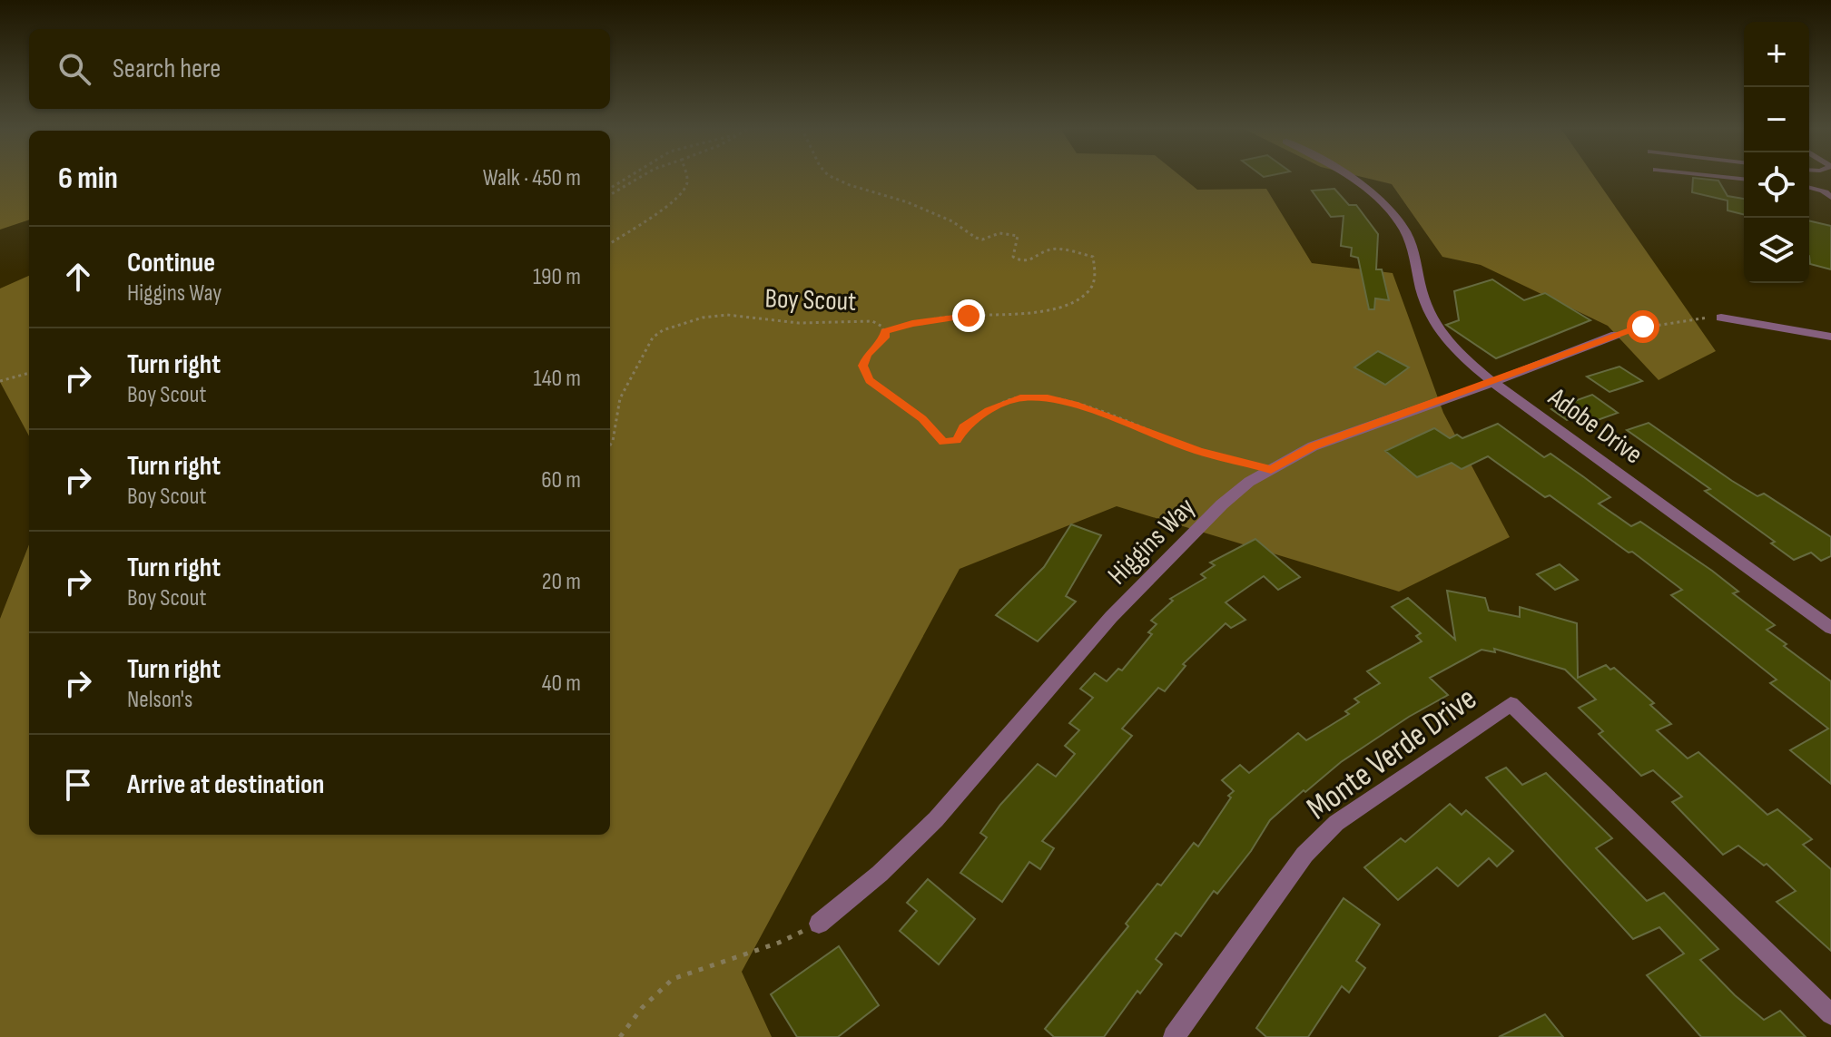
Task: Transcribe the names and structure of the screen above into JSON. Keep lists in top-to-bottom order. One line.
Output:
{"streets":{"street":["Adobe Drive","Higgins Way","Monte Verde Drive"],"path":["Boy Scout"]},"crossings":[["Boy Scout","Higgins Way"],["Adobe Drive","Higgins Way"]],"page":{"map_buttons":["+","−"],"search":"Search here","heading":["6 min","Walk · 450 m"],"list":[["Continue","Higgins Way","190 m"],["Turn right","Boy Scout","140 m"],["Turn right","Boy Scout","60 m"],["Turn right","Boy Scout","20 m"],["Turn right","Nelson's","40 m"],"Arrive at destination"]}}
